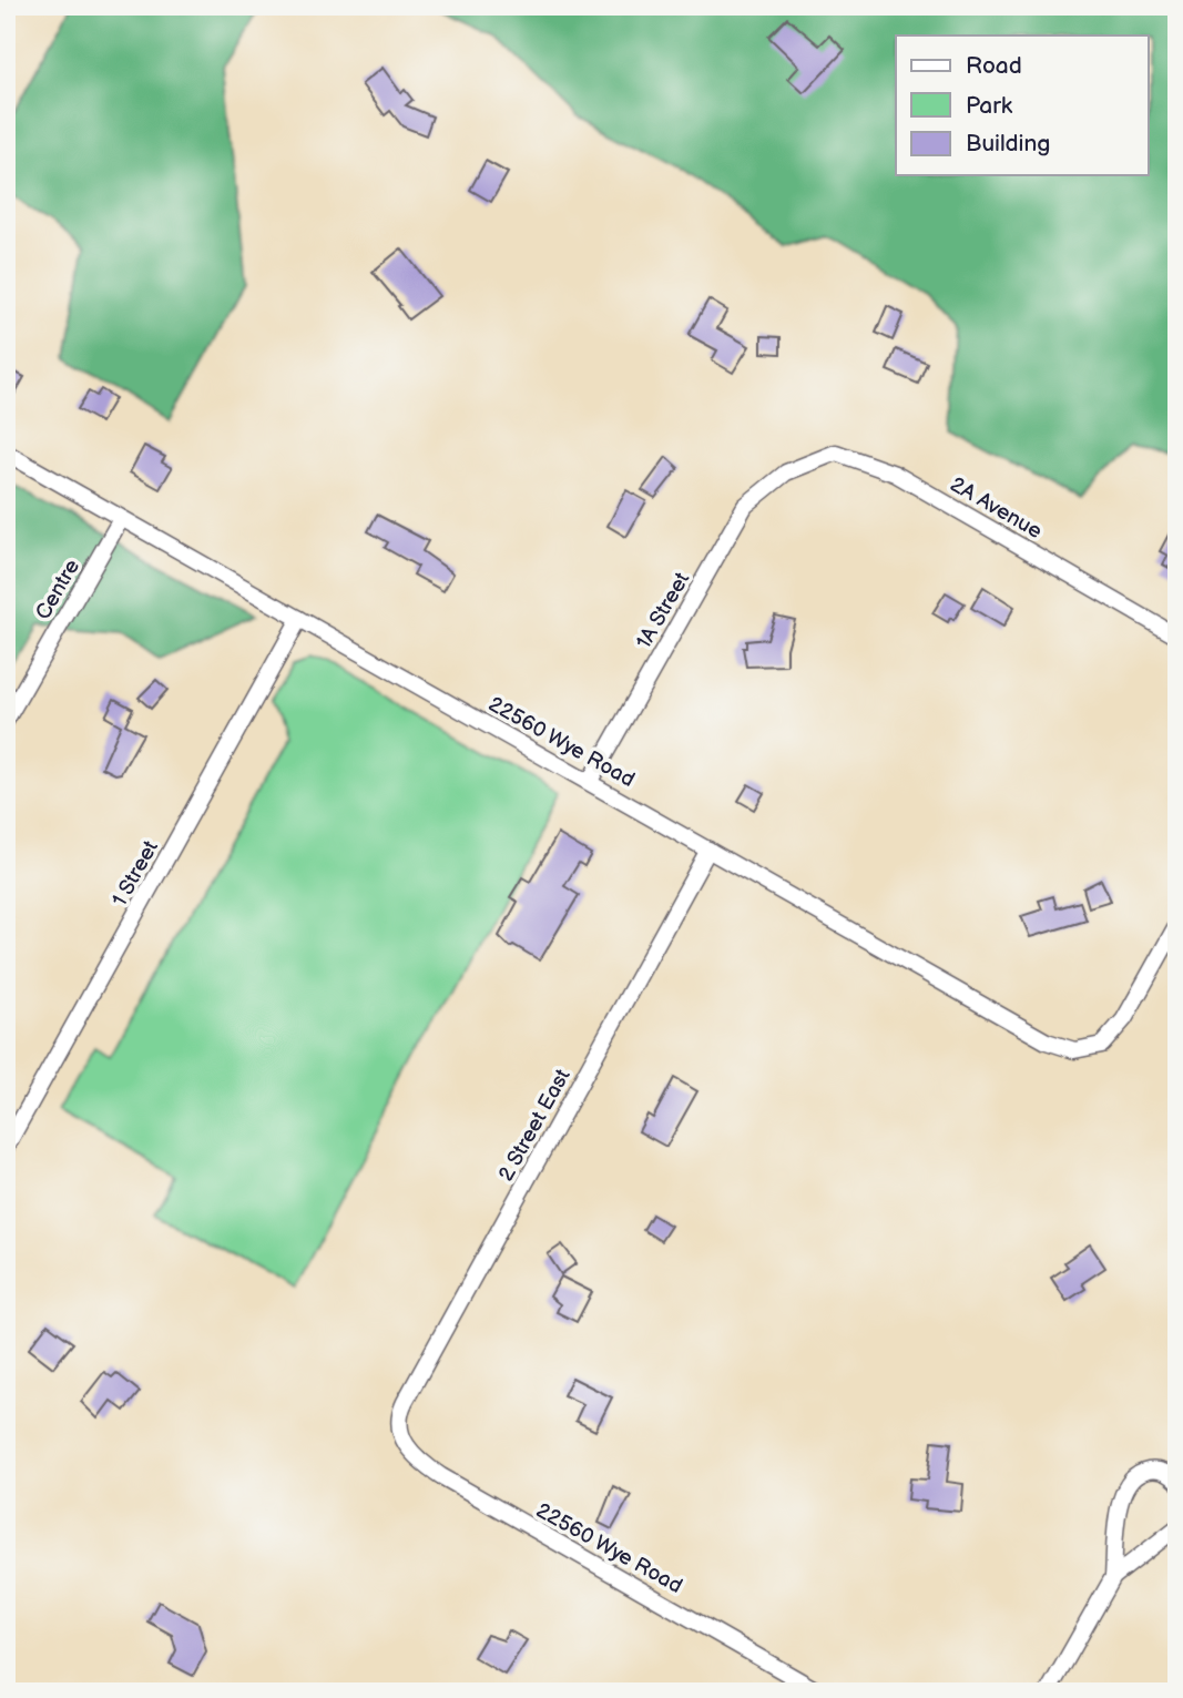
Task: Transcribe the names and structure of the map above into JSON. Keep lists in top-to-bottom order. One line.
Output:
{"streets":{"street":["2A Avenue","Centre","1A Street","22560 Wye Road","1 Street","2 Street East"]},"crossings":[["2A Avenue","1A Street"],["Centre","22560 Wye Road"],["1A Street","22560 Wye Road"],["22560 Wye Road","1 Street"],["22560 Wye Road","2 Street East"]],"legend":["Road","Park","Building"]}
